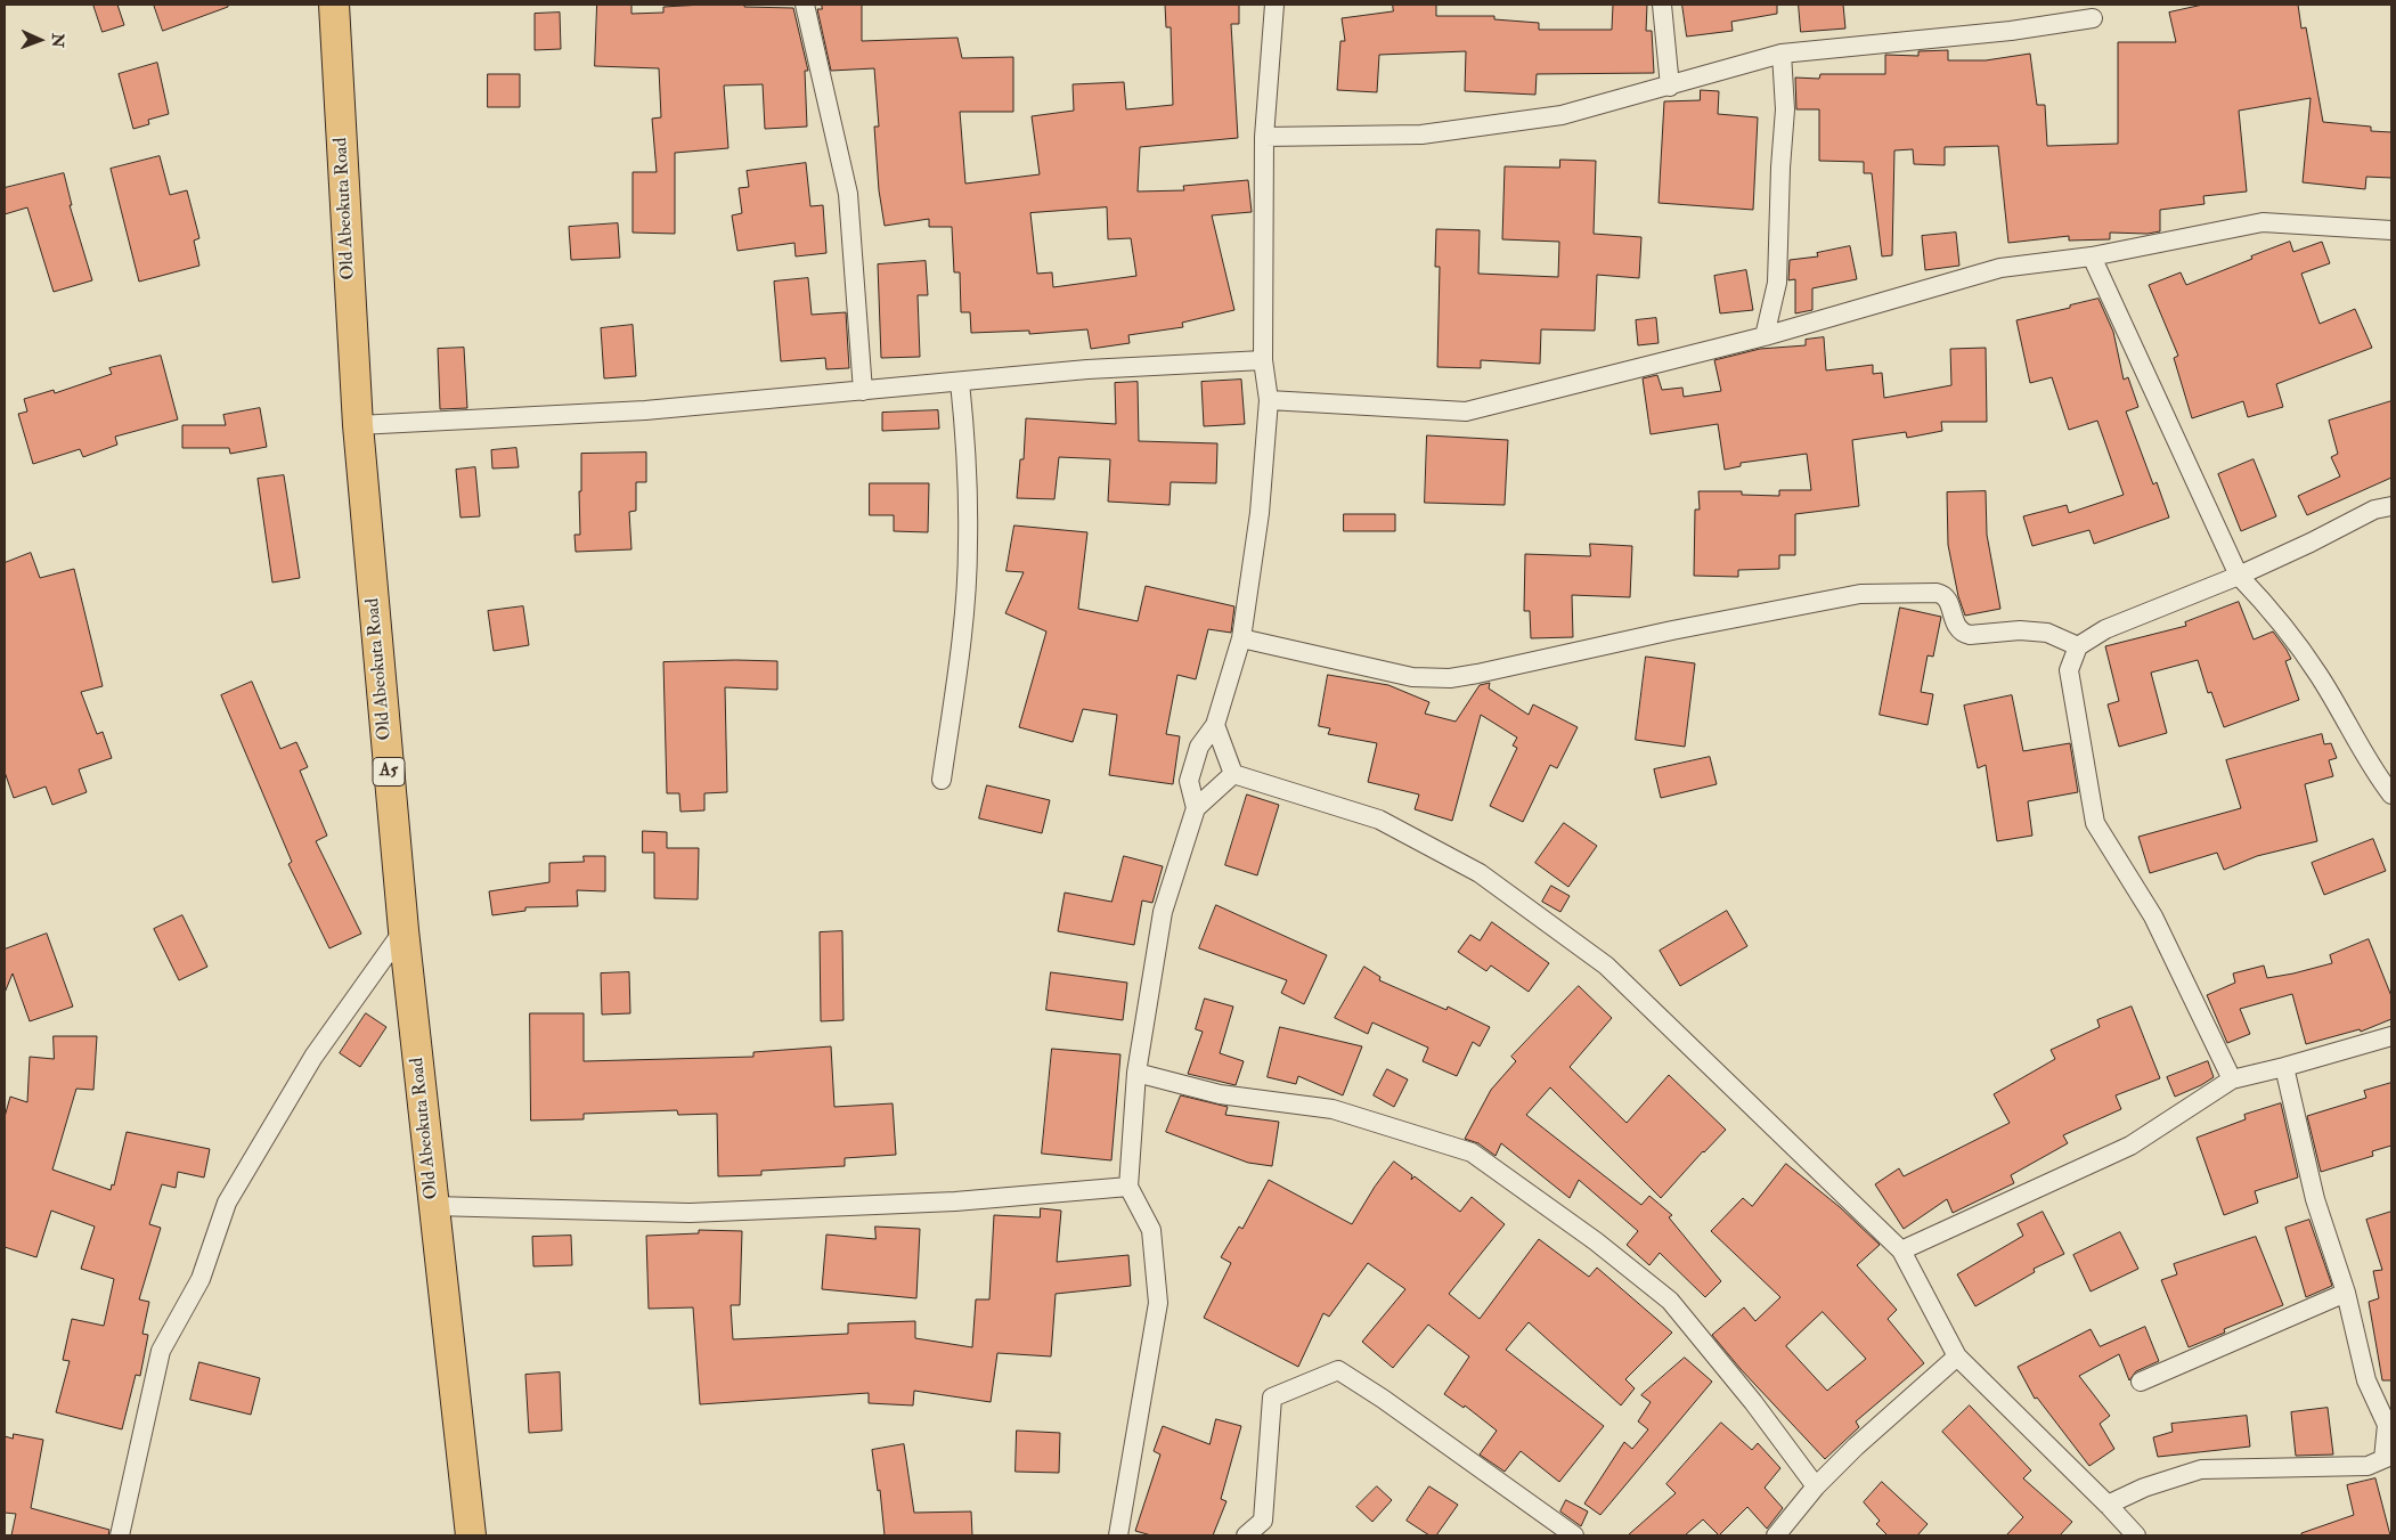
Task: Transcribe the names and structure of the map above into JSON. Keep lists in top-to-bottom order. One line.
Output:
{"streets":{"highway":["Old Abeokuta Road","A5"]},"north":"right"}
